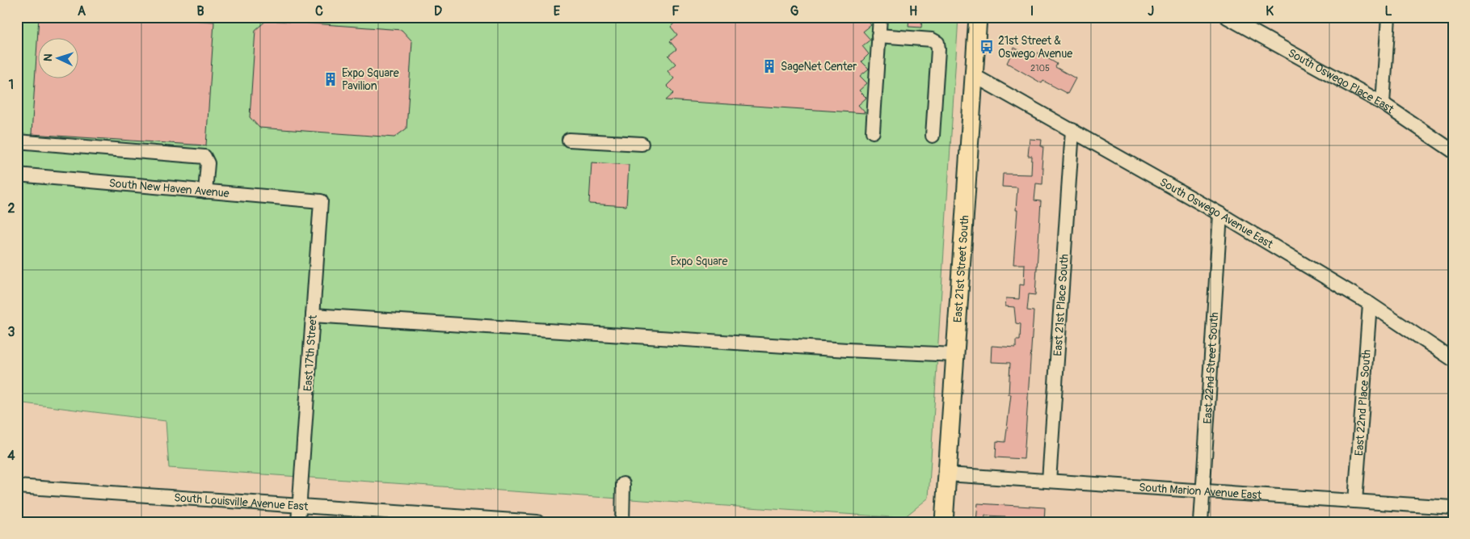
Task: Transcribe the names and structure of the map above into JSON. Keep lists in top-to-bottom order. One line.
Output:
{"streets":{"main road":["East 21st Street South"],"street":["South Oswego Place East","South New Haven Avenue","South Oswego Avenue East","East 21st Place South","East 17th Street","East 22nd Street South","East 22nd Place South","South Marion Avenue East","South Louisville Avenue East"]},"crossings":[["South New Haven Avenue","East 17th Street"],["South Oswego Avenue East","East 21st Street South"],["South Oswego Avenue East","East 21st Place South"],["South Oswego Avenue East","East 22nd Street South"],["South Oswego Avenue East","East 22nd Place South"],["East 21st Street South","South Marion Avenue East"],["East 21st Place South","South Marion Avenue East"],["East 17th Street","South Louisville Avenue East"],["East 22nd Street South","South Marion Avenue East"],["East 22nd Place South","South Marion Avenue East"]],"parks":["Expo Square"],"places":{"bus stop":["21st Street & Oswego Avenue"],"building":["SageNet Center","Expo Square Pavilion"]},"house_numbers":["2105"],"north":"left","grid":{"columns":["A","B","C","D","E","F","G","H","I","J","K","L"],"rows":["1","2","3","4"]}}
